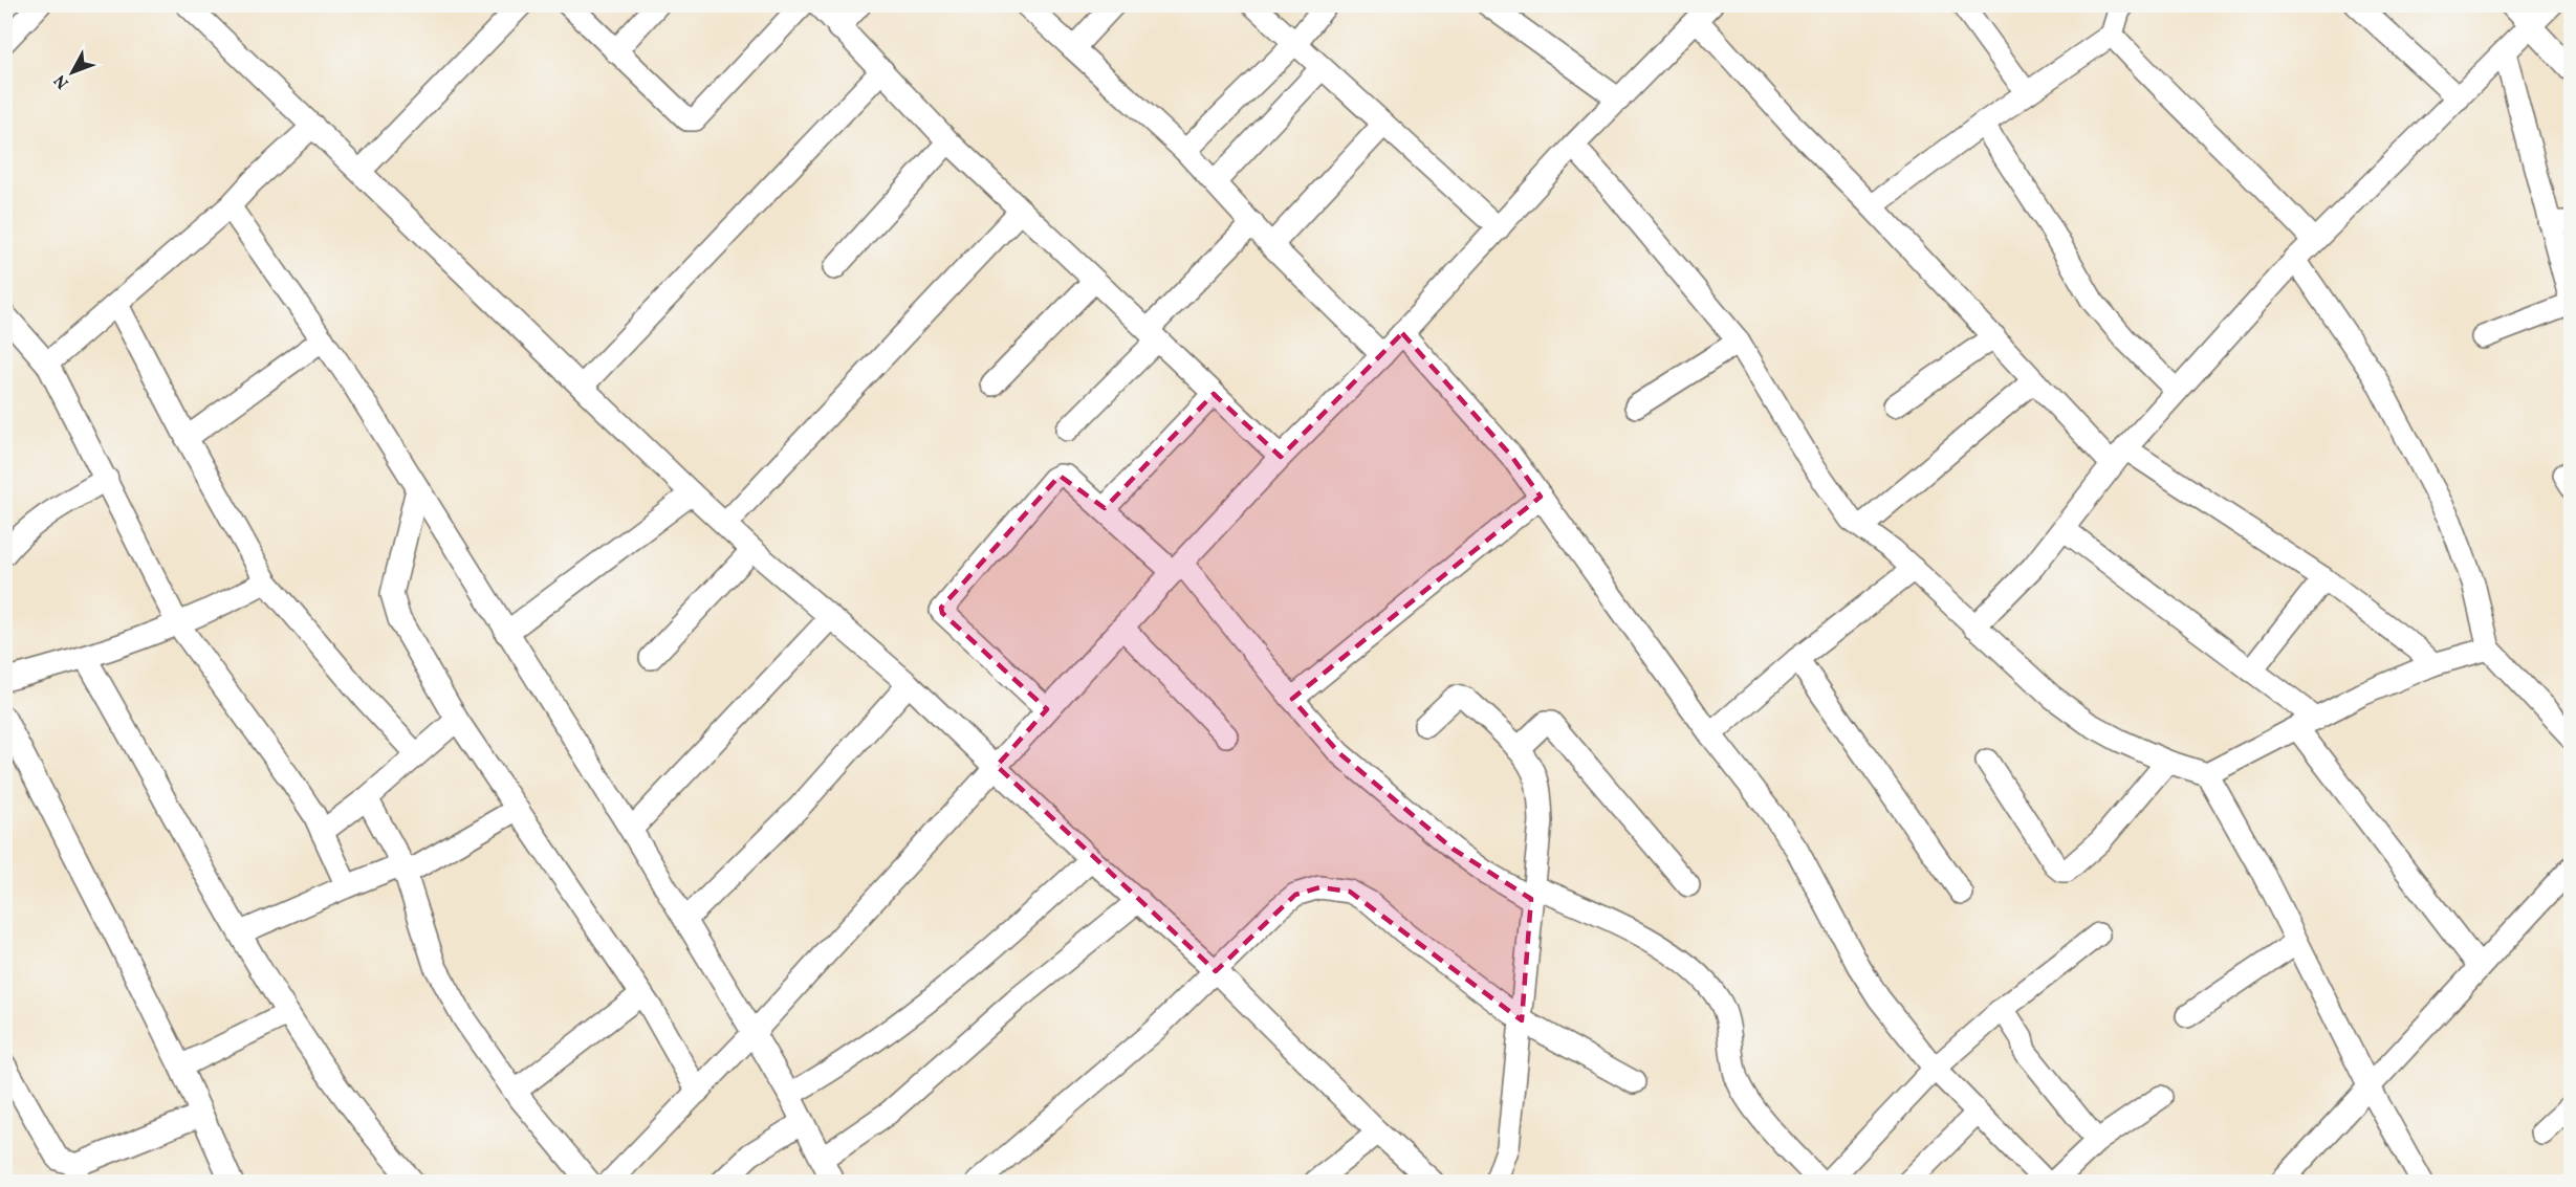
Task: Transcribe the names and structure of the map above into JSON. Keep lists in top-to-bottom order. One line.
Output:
{"north":"bottom left"}
